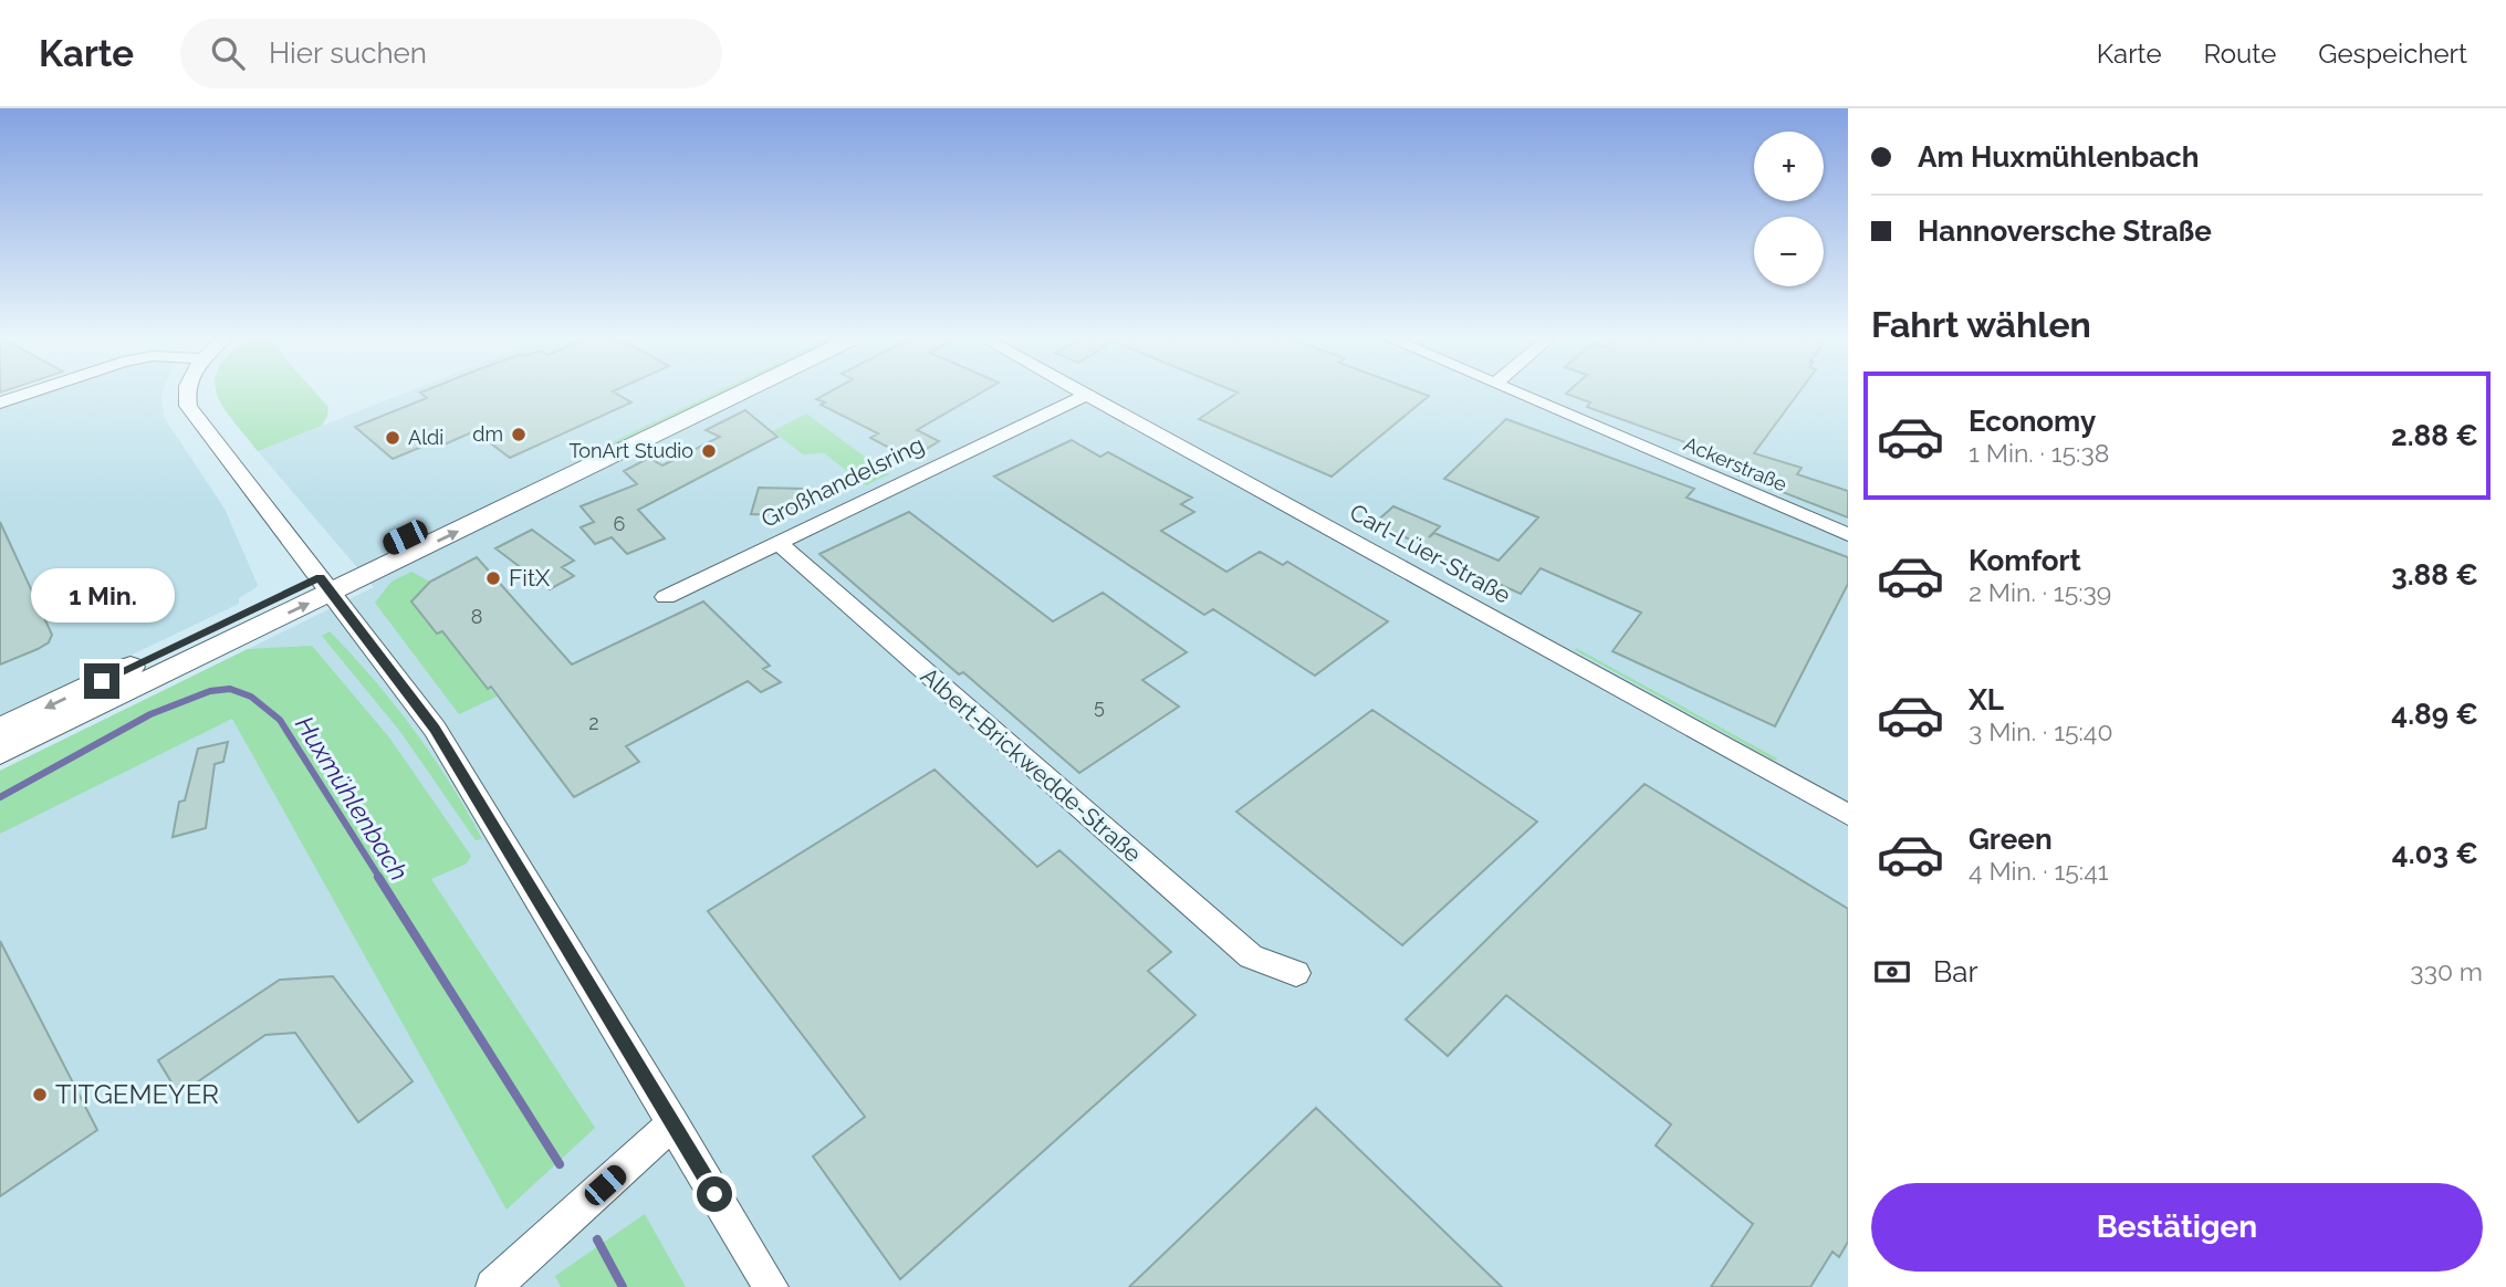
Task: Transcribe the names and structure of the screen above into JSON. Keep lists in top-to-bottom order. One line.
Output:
{"streets":{"street":["Ackerstraße","Großhandelsring","Carl-Lüer-Straße","Albert-Brickwedde-Straße"]},"crossings":[["Großhandelsring","Carl-Lüer-Straße"],["Großhandelsring","Albert-Brickwedde-Straße"]],"water":["Huxmühlenbach"],"places":["dm","Aldi","TonArt Studio","FitX","TITGEMEYER"],"house_numbers":["6","8","5","2"],"page":{"header":"Karte","search":"Hier suchen","nav":["Karte","Route","Gespeichert"],"banner":["Am Huxmühlenbach","Hannoversche Straße"],"map_buttons":["+","−"],"heading":"Fahrt wählen","list":[{"name":"Economy","note":"1 Min. · 15:38","value":"2.88 €"},{"name":"Komfort","note":"2 Min. · 15:39","value":"3.88 €"},{"name":"XL","note":"3 Min. · 15:40","value":"4.89 €"},{"name":"Green","note":"4 Min. · 15:41","value":"4.03 €"}],"bubble":"1 Min.","pay":["Bar","330 m"],"buttons":"Bestätigen"}}
